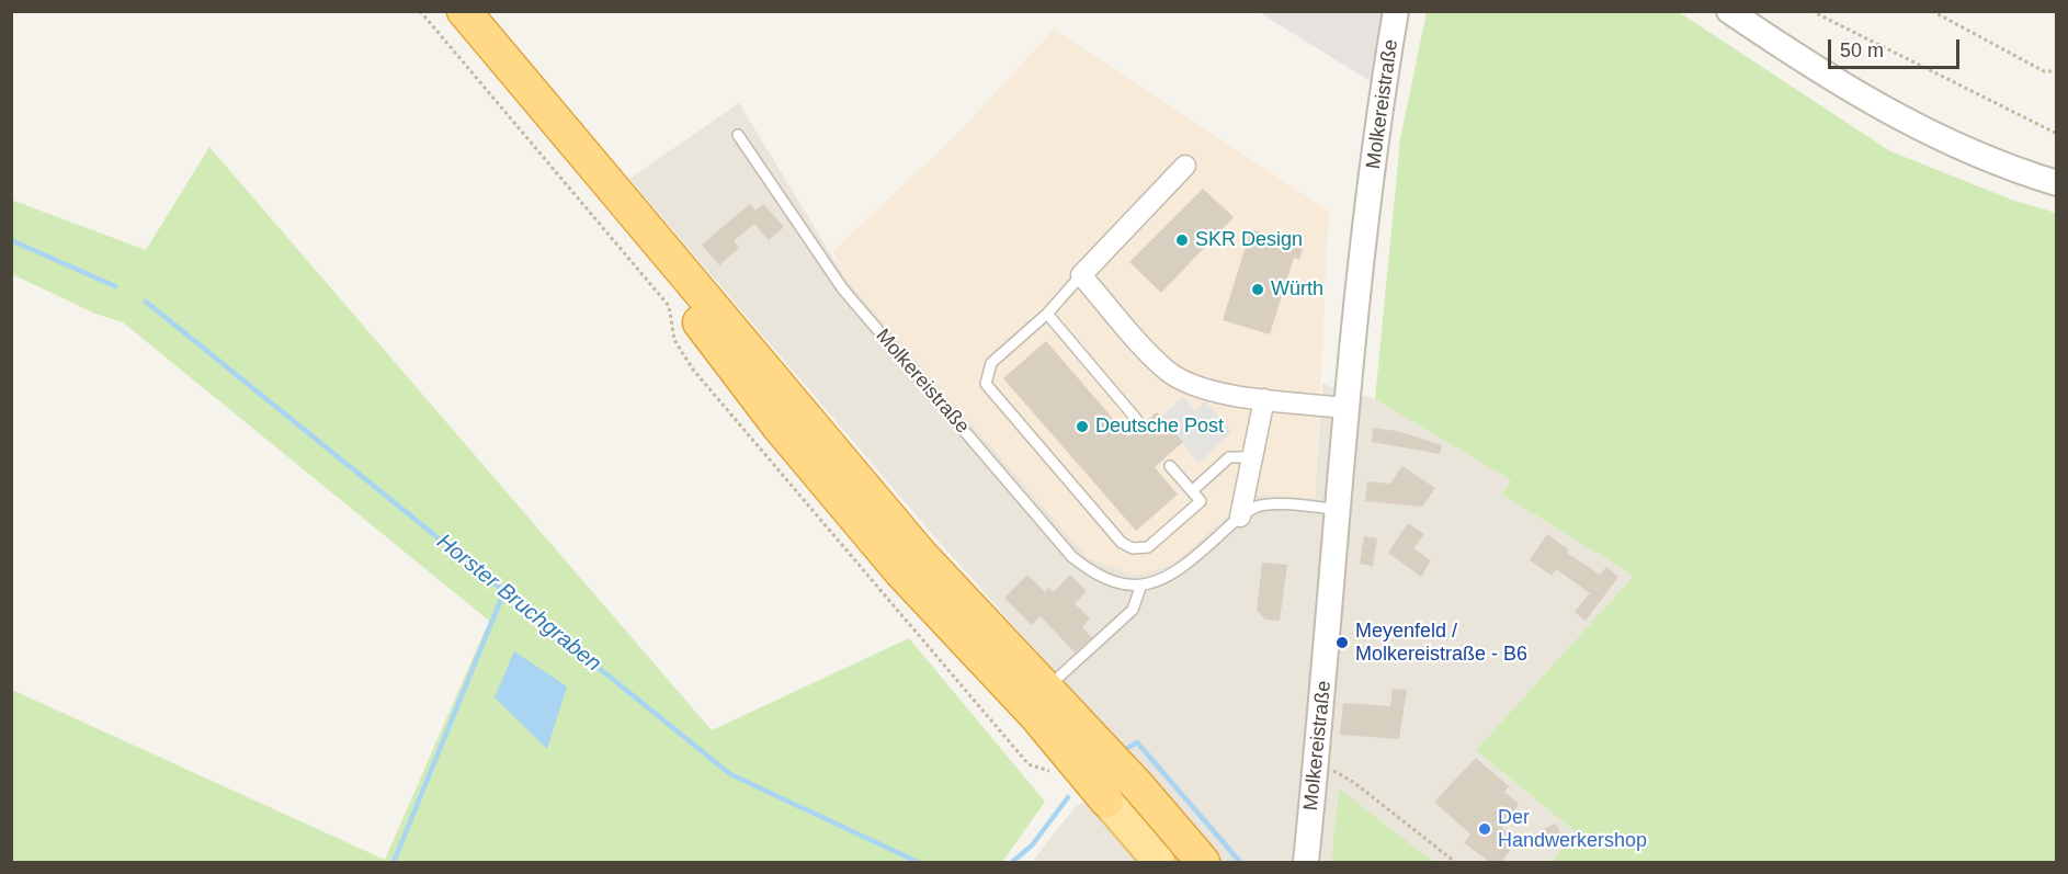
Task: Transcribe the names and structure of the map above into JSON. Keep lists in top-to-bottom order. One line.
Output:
{"streets":{"street":["Molkereistraße"]},"water":["Horster Bruchgraben"],"places":["SKR Design","Würth","Deutsche Post","Meyenfeld / Molkereistraße - B6","Der Handwerkershop"],"scale_bar":"50 m"}
